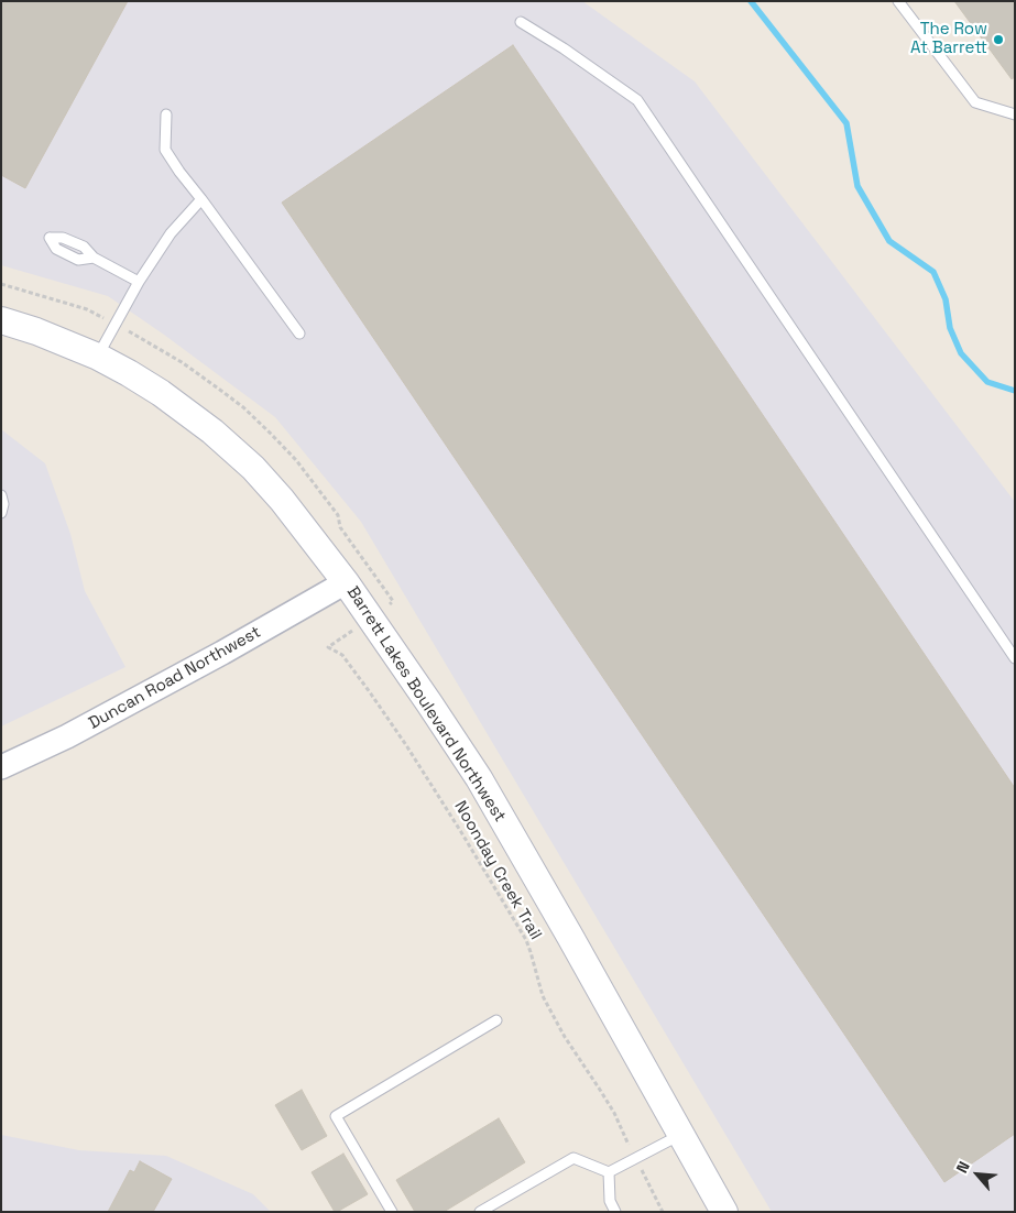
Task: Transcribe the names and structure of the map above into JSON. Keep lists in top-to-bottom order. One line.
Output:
{"streets":{"main road":["Barrett Lakes Boulevard Northwest"],"street":["Duncan Road Northwest"],"path":["Noonday Creek Trail"]},"crossings":[["Duncan Road Northwest","Barrett Lakes Boulevard Northwest"]],"places":["The Row At Barrett"],"north":"top left"}
